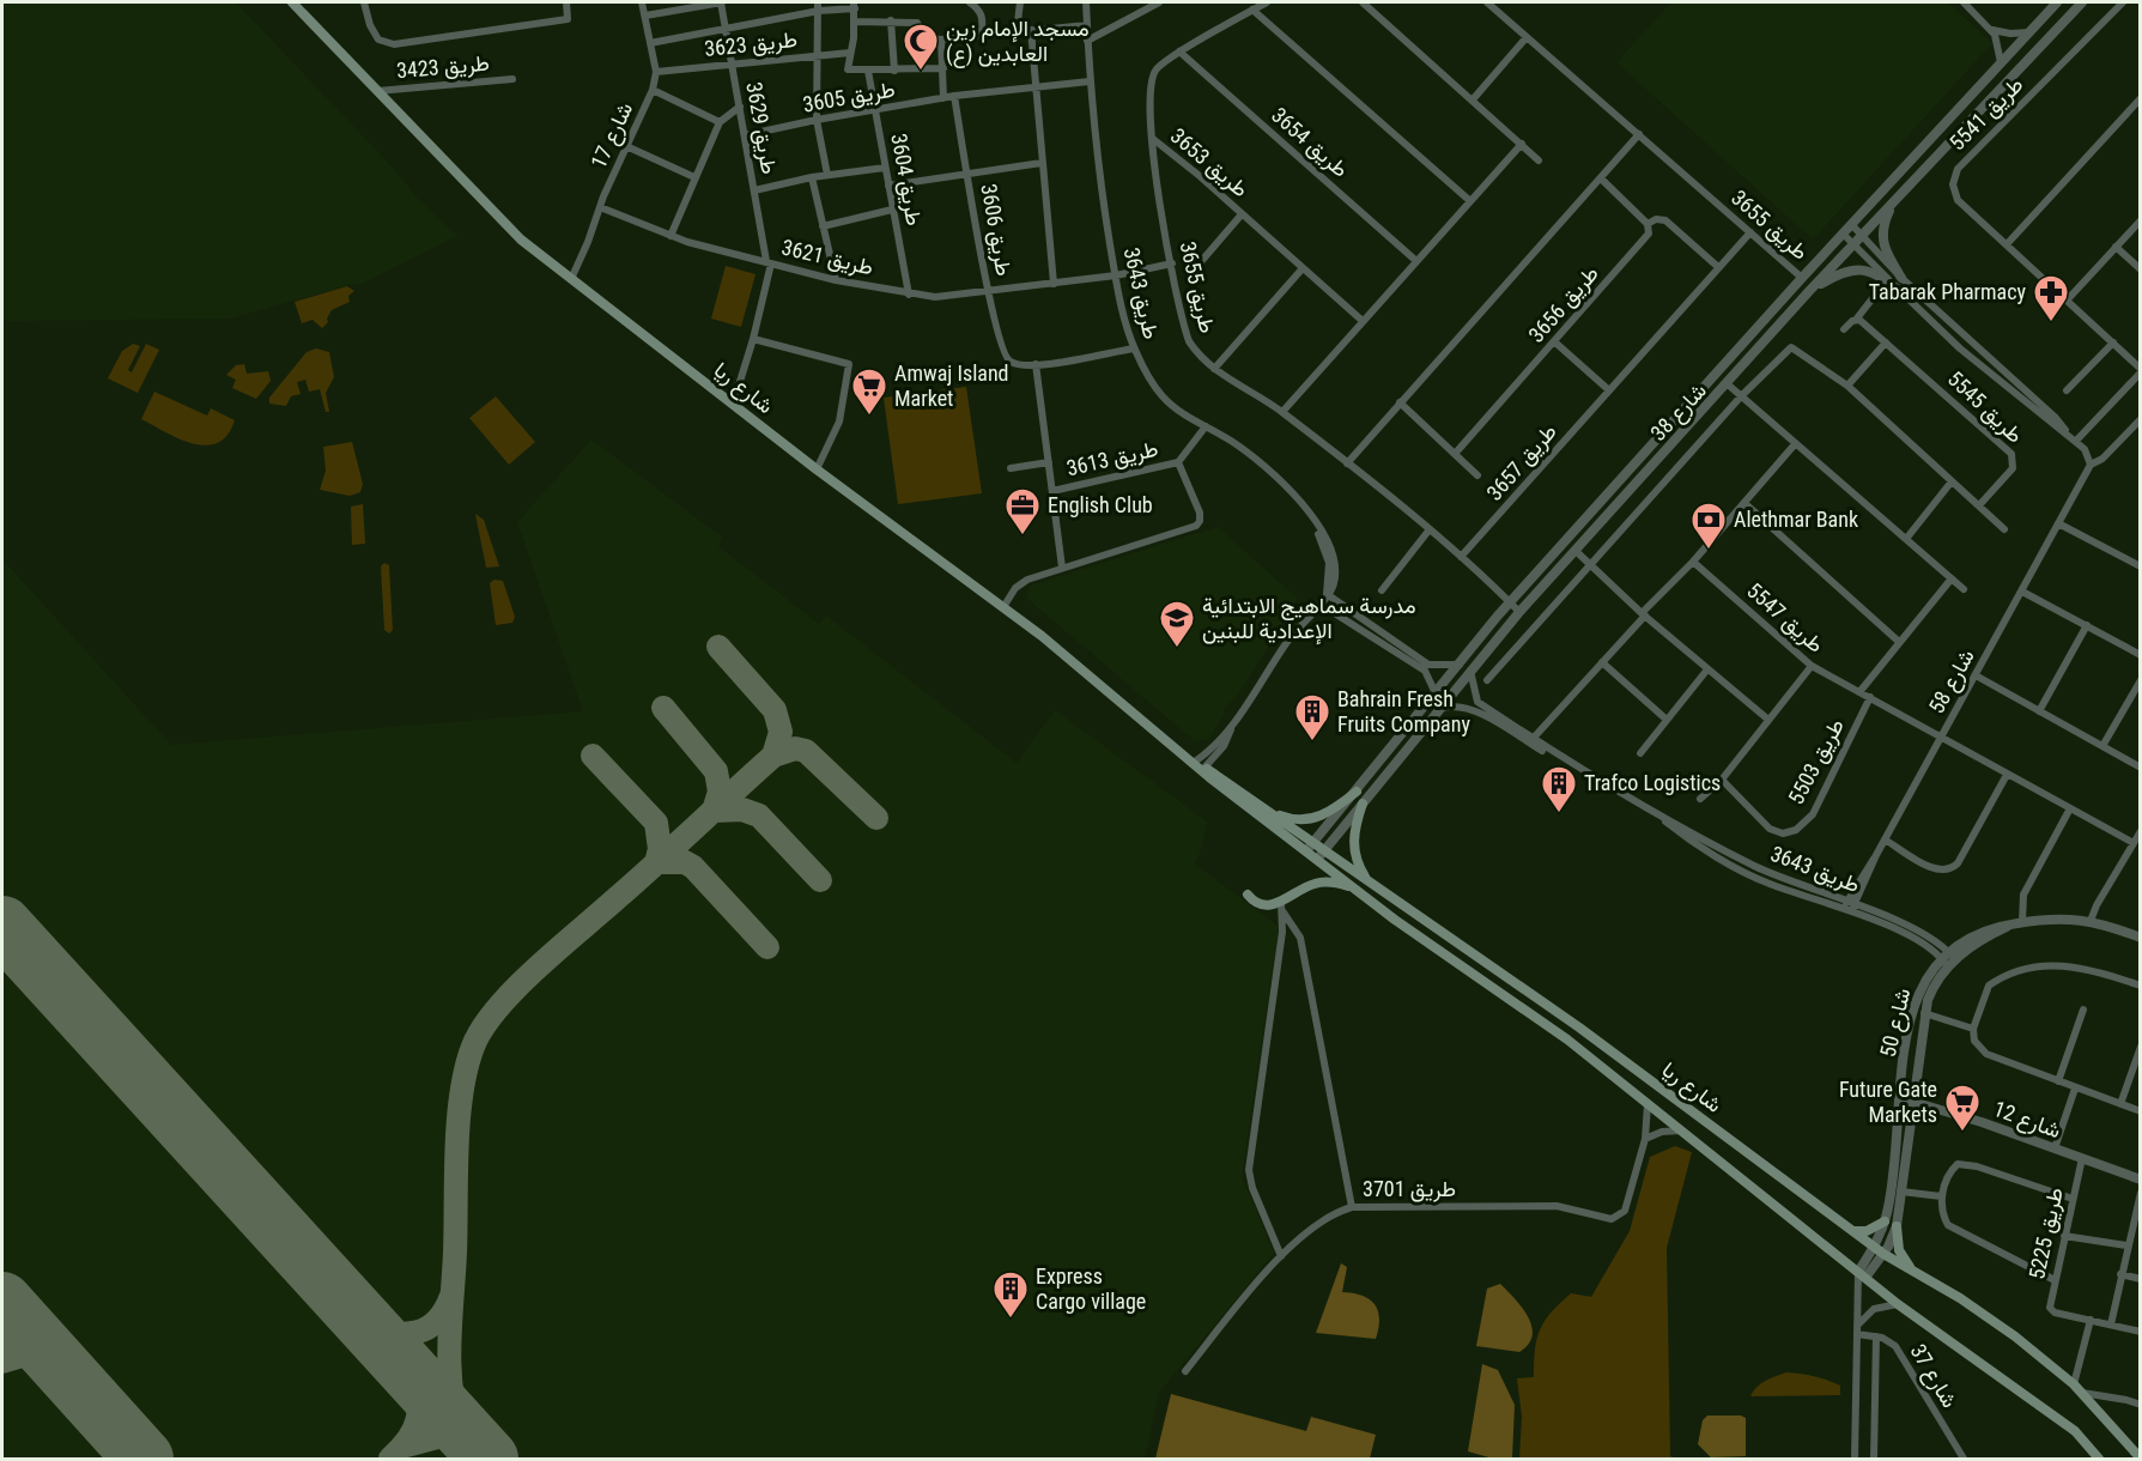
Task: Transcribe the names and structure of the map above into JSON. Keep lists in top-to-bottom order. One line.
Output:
{"streets":{"main road":["شارع ريا"],"street":["طريق 3623","طريق 3423","طريق 3605","طريق 5541","طريق 3629","شارع 17","طريق 3654","طريق 3653","طريق 3604","طريق 3655","طريق 3606","طريق 3621","طريق 3643","طريق 3656","طريق 5545","شارع 38","طريق 3613","طريق 3657","طريق 5547","شارع 58","طريق 5503","شارع 50","شارع 12","طريق 3701","طريق 5225","شارع 37"]},"crossings":[["طريق 3623","طريق 3629"],["طريق 3623","شارع 17"],["طريق 3423","شارع ريا"],["طريق 3605","طريق 3629"],["طريق 3605","طريق 3604"],["طريق 3605","طريق 3606"],["طريق 3605","طريق 3643"],["طريق 3629","طريق 3621"],["طريق 3629","شارع ريا"],["شارع 17","طريق 3621"],["شارع 17","شارع ريا"],["طريق 3654","طريق 3655"],["طريق 3653","طريق 3655"],["طريق 3604","طريق 3606"],["طريق 3604","طريق 3621"],["طريق 3655","طريق 3621"],["طريق 3655","شارع 38"],["طريق 3655","طريق 3657"],["طريق 3606","طريق 3621"],["طريق 3621","طريق 3643"],["طريق 3643","شارع 38"],["طريق 3643","طريق 3613"],["طريق 3643","شارع 58"],["طريق 3643","شارع 50"],["شارع ريا","شارع 38"],["شارع ريا","شارع 50"],["شارع ريا","طريق 3701"],["طريق 5547","شارع 58"],["طريق 5547","طريق 5503"],["شارع 50","شارع 12"],["شارع 12","طريق 5225"]],"places":{"mosque":["مسجد الإمام زين العابدين (ع)"],"pharmacy":["Tabarak Pharmacy"],"supermarket":["Amwaj Island Market","Future Gate Markets"],"office":["English Club"],"bank":["Alethmar Bank"],"school or university":["مدرسة سماهيج الابتدائية الإعدادية للبنين"],"building":["Bahrain Fresh Fruits Company","Trafco Logistics","Express Cargo village"]}}
